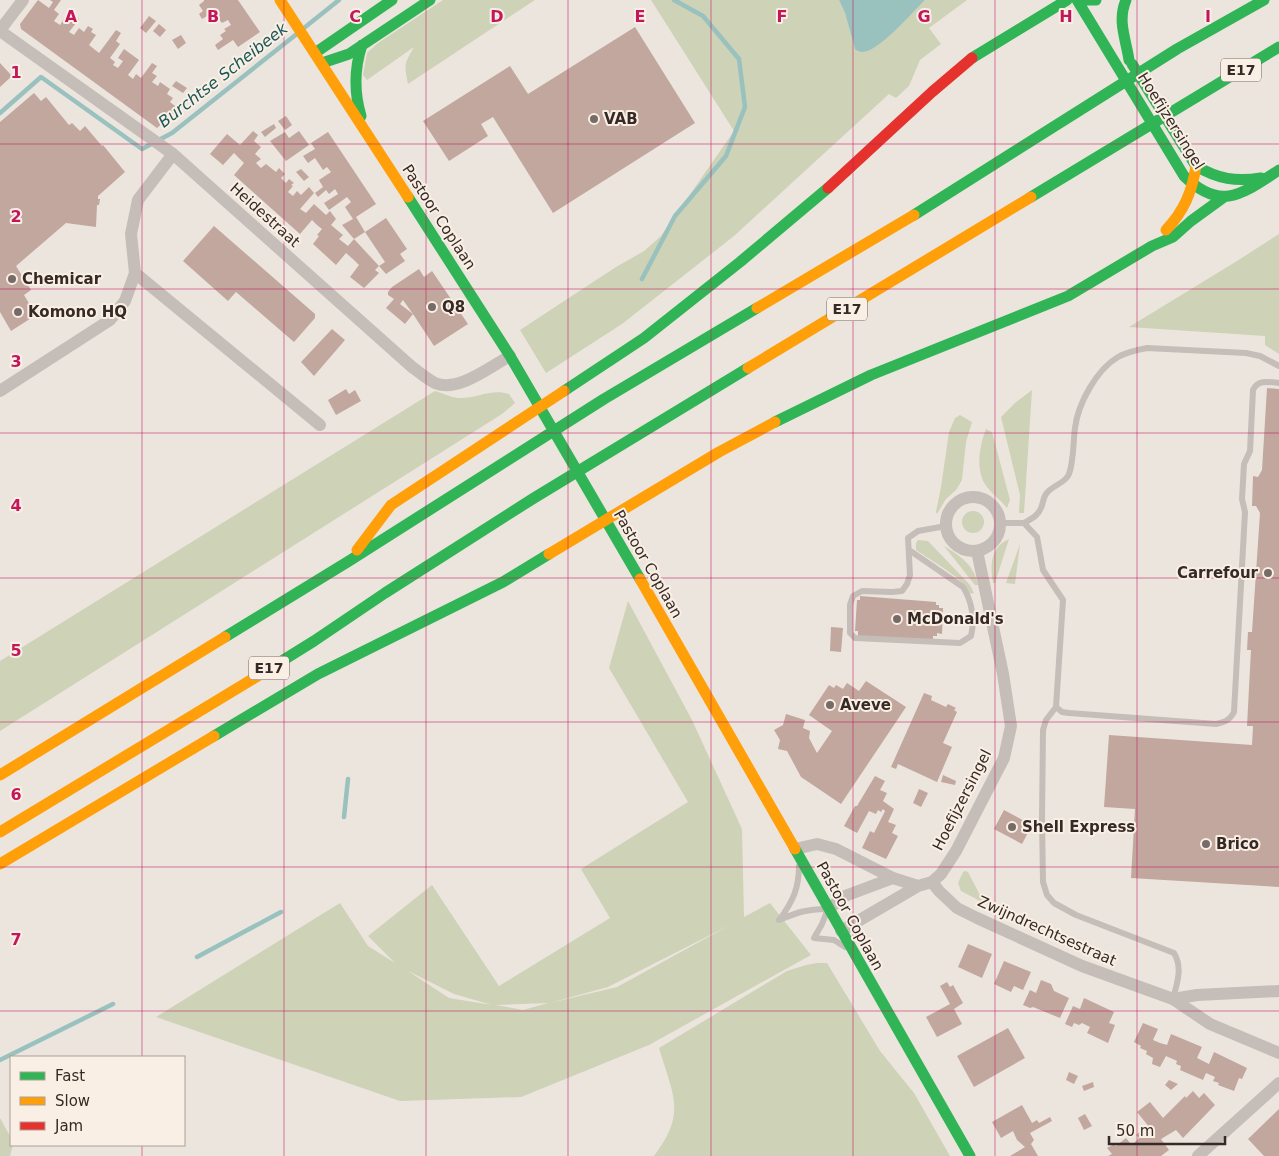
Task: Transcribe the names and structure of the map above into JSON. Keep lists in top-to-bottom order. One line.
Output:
{"streets":{"main road":["E17","Hoefijzersingel","Pastoor Coplaan"],"street":["Heidestraat","Zwijndrechtsestraat"]},"crossings":[["Hoefijzersingel","Zwijndrechtsestraat"],["Heidestraat","Pastoor Coplaan"]],"water":["Burchtse Scheibeek"],"places":["VAB","Chemicar","Q8","Komono HQ","Carrefour","McDonald's","Aveve","Shell Express","Brico"],"legend":["Fast","Slow","Jam"],"scale_bar":"50 m","grid":{"columns":["A","B","C","D","E","F","G","H","I"],"rows":["1","2","3","4","5","6","7"]}}
